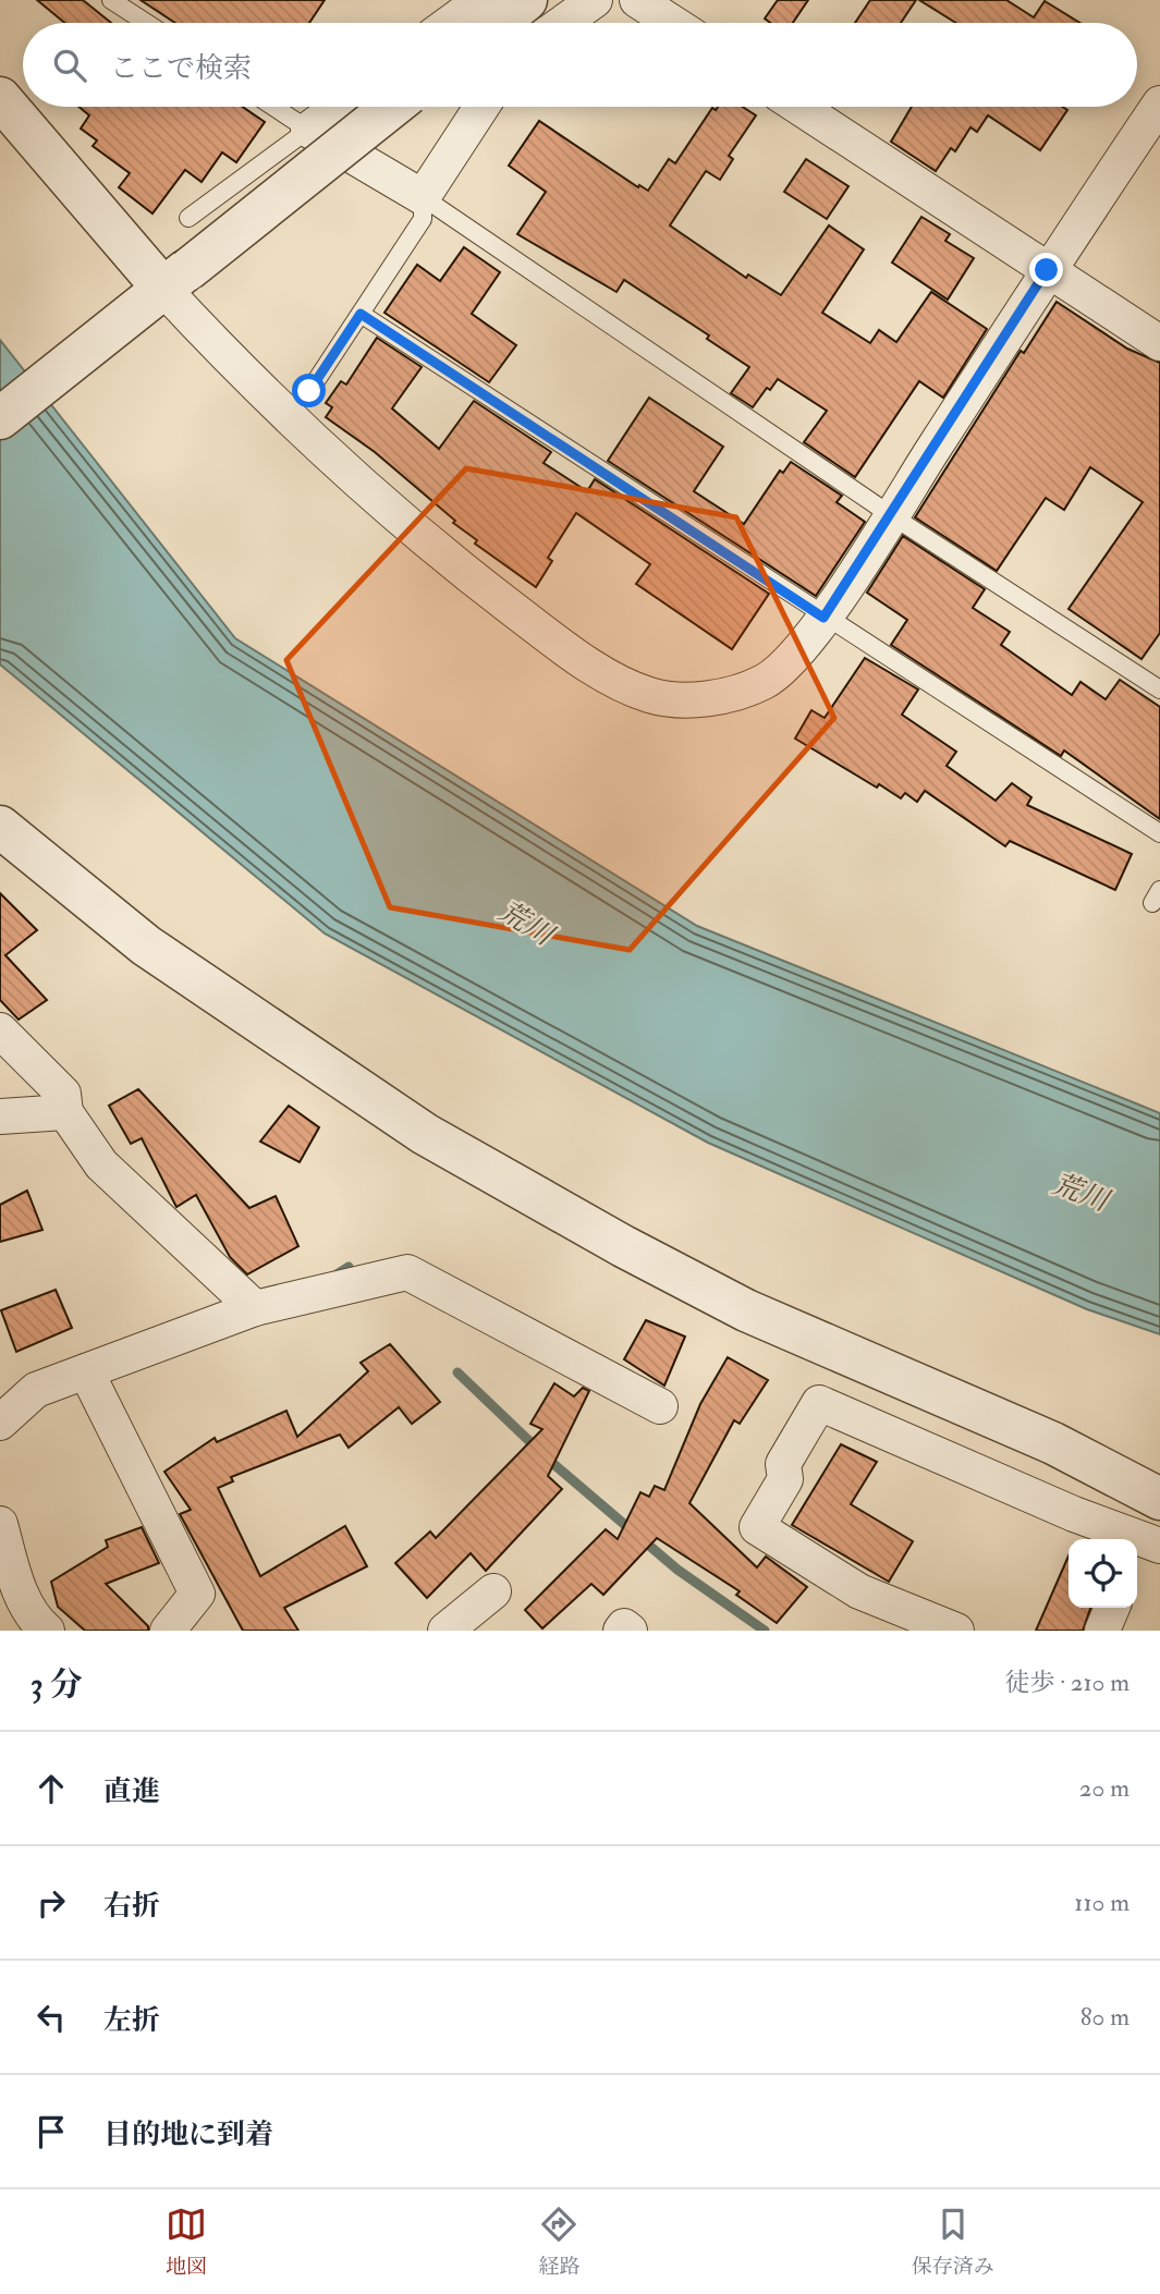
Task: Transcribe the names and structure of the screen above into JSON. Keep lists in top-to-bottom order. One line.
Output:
{"water":["荒川"],"page":{"search":"ここで検索","heading":["3 分","徒歩 · 210 m"],"list":[["直進","20 m"],["右折","110 m"],["左折","80 m"],"目的地に到着"],"nav":["地図","経路","保存済み"]}}
